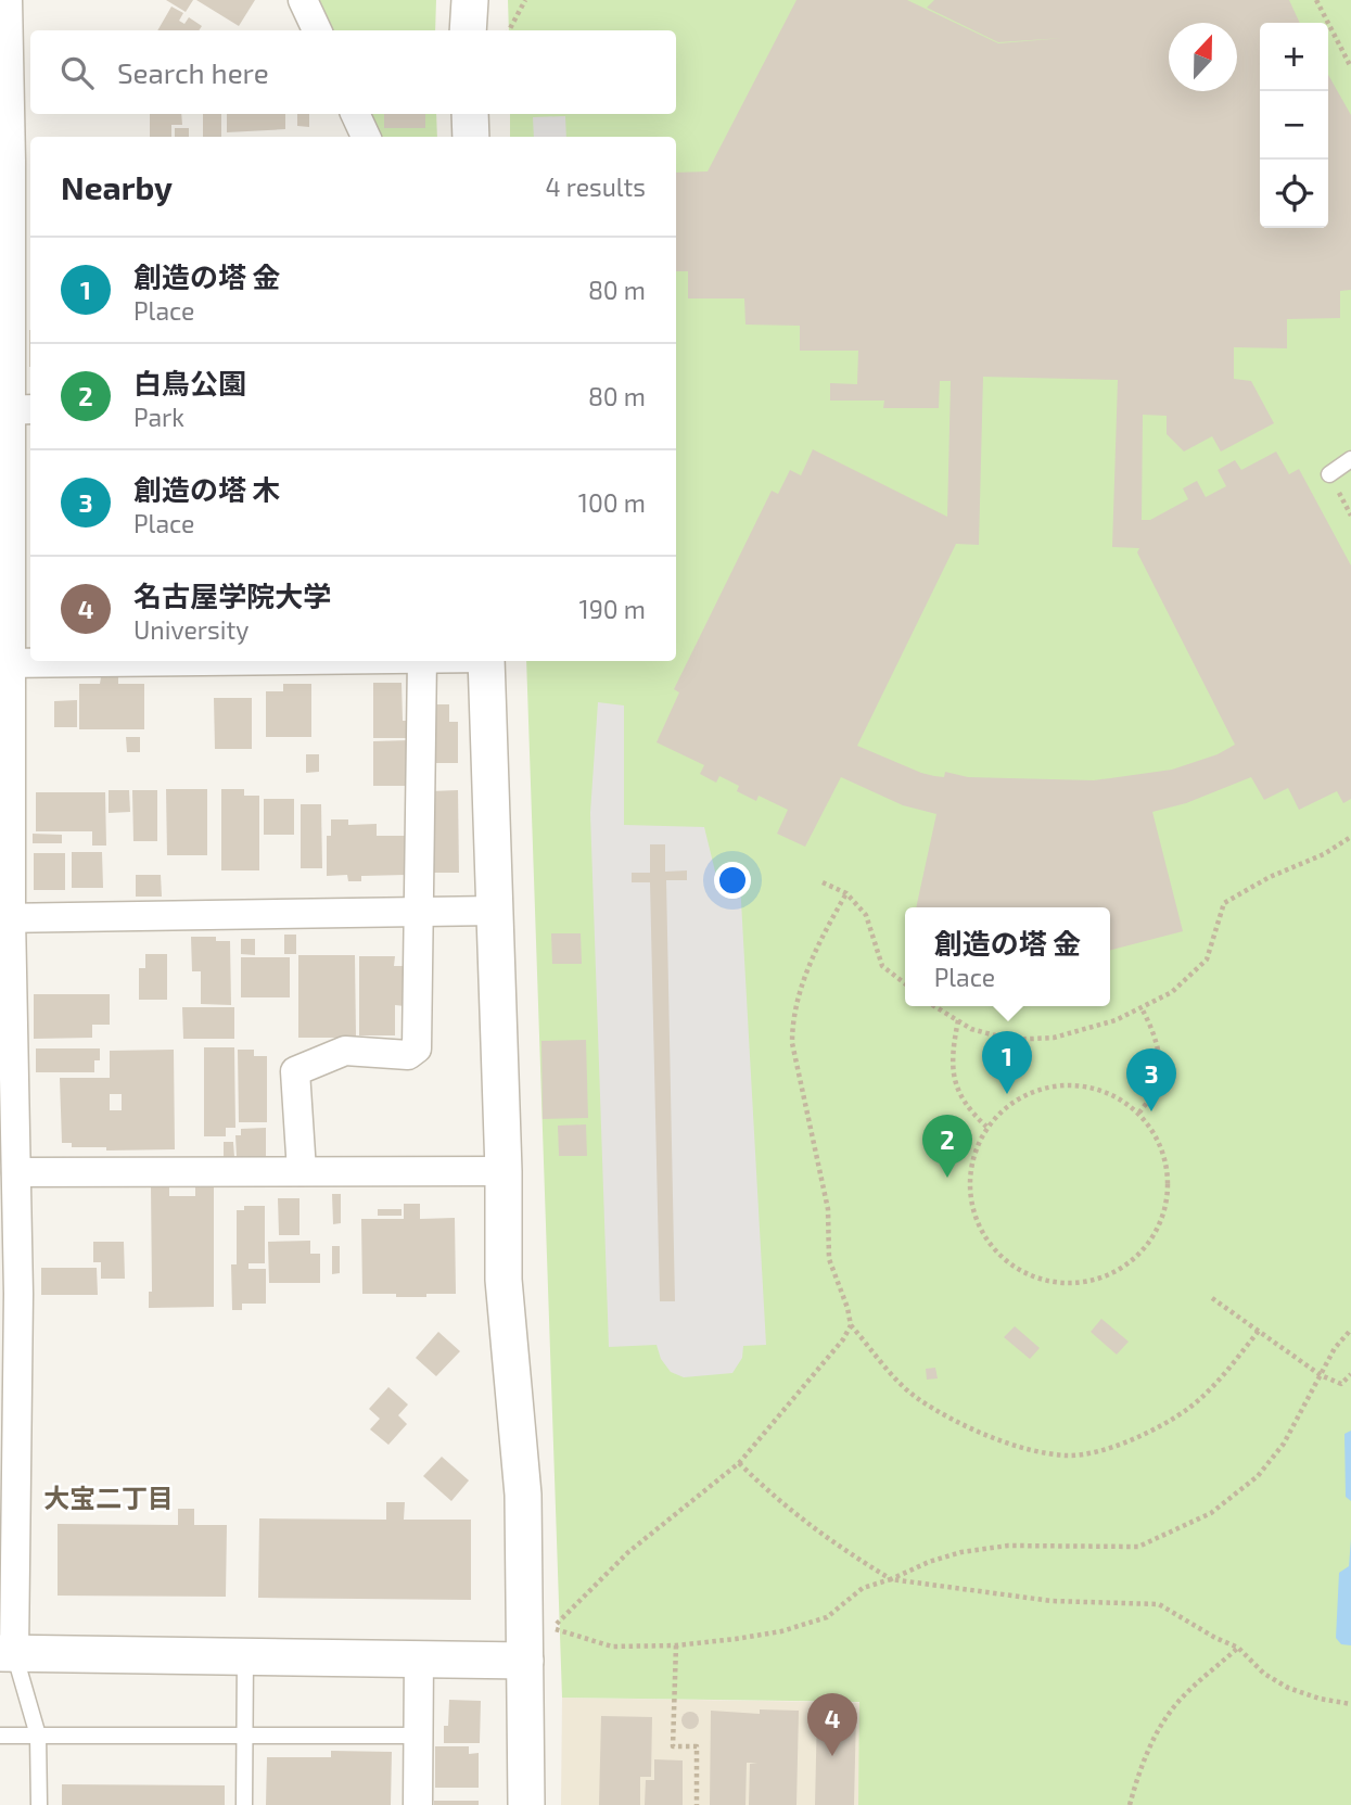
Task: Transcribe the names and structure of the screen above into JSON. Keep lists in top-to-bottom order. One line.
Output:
{"districts":["大宝二丁目"],"north":"top","page":{"map_buttons":["+","−"],"search":"Search here","heading":["Nearby","4 results"],"list":[{"mark":"1","name":"創造の塔 金","note":"Place","value":"80 m"},{"mark":"2","name":"白鳥公園","note":"Park","value":"80 m"},{"mark":"3","name":"創造の塔 木","note":"Place","value":"100 m"},{"mark":"4","name":"名古屋学院大学","note":"University","value":"190 m"}],"popup":["創造の塔 金","Place"],"pins":["1","3","2","4"]}}
